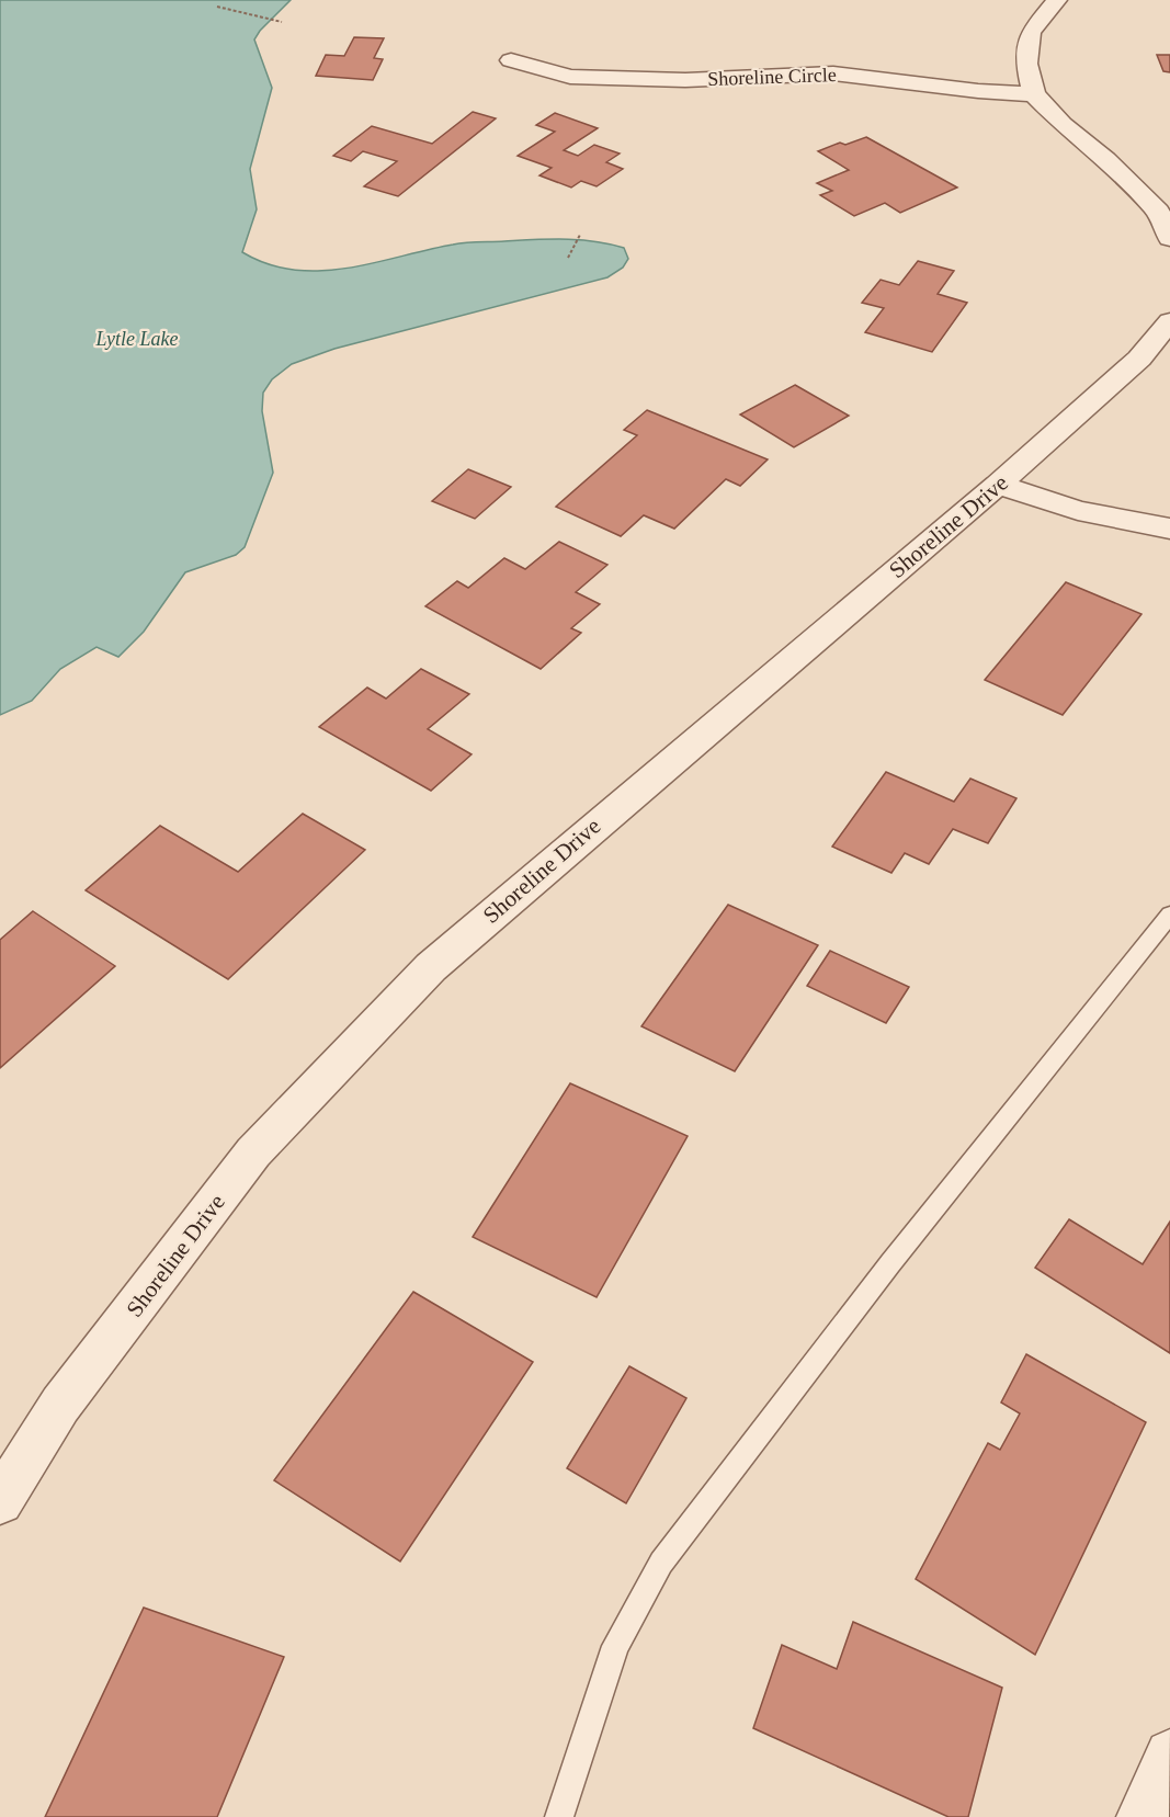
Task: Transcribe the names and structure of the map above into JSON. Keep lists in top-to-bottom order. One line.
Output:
{"streets":{"street":["Shoreline Circle","Shoreline Drive"]},"water":["Lytle Lake"]}
